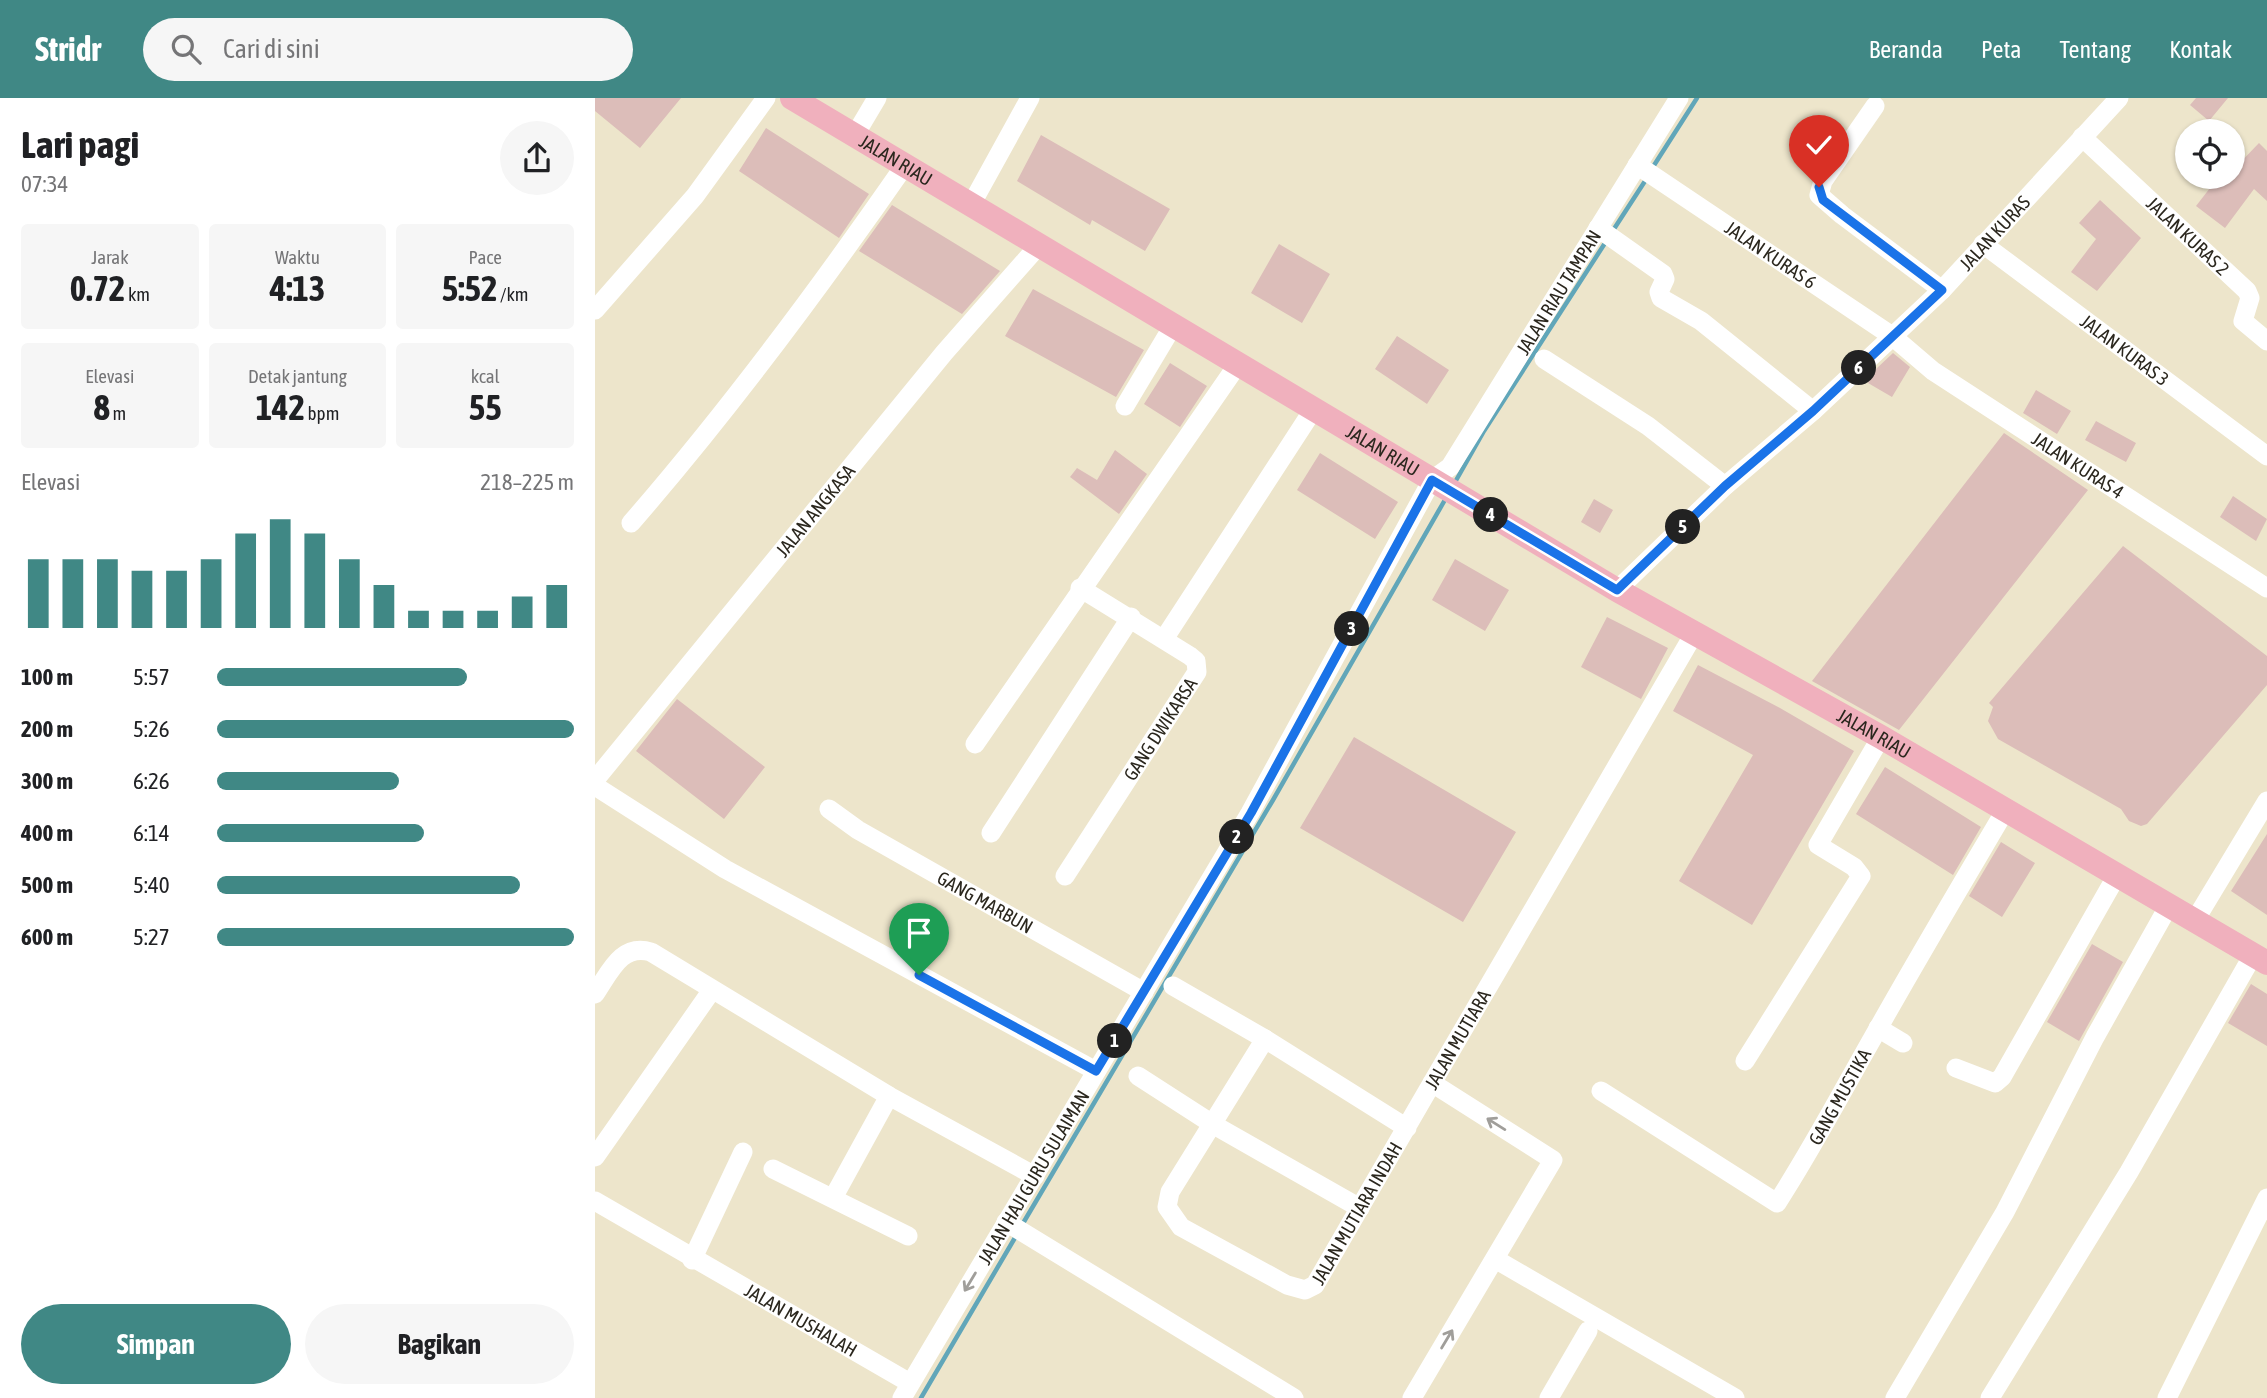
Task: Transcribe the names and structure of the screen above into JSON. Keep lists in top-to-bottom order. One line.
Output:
{"streets":{"main road":["JALAN RIAU"],"street":["JALAN KURAS","JALAN KURAS 2","JALAN KURAS 6","JALAN RIAU TAMPAN","JALAN KURAS 3","JALAN KURAS 4","JALAN ANGKASA","GANG DWIKARSA","GANG MARBUN","JALAN MUTIARA","GANG MUSTIKA","JALAN HAJI GURU SULAIMAN","JALAN MUTIARA INDAH","JALAN MUSHALAH"]},"crossings":[["JALAN RIAU","JALAN KURAS"],["JALAN RIAU","JALAN RIAU TAMPAN"],["JALAN RIAU","JALAN ANGKASA"],["JALAN RIAU","JALAN MUTIARA"],["JALAN RIAU","GANG MUSTIKA"],["JALAN RIAU","JALAN HAJI GURU SULAIMAN"],["JALAN KURAS","JALAN KURAS 2"],["JALAN KURAS","JALAN KURAS 6"],["JALAN KURAS","JALAN KURAS 3"],["JALAN KURAS","JALAN KURAS 4"],["JALAN KURAS 6","JALAN RIAU TAMPAN"],["JALAN KURAS 6","JALAN KURAS 4"],["JALAN RIAU TAMPAN","JALAN HAJI GURU SULAIMAN"],["GANG MARBUN","JALAN HAJI GURU SULAIMAN"],["JALAN MUTIARA","JALAN MUTIARA INDAH"],["JALAN HAJI GURU SULAIMAN","JALAN MUSHALAH"]],"page":{"header":"Stridr","search":"Cari di sini","nav":["Beranda","Peta","Tentang","Kontak"],"heading":["Lari pagi","07:34"],"stats":[["Jarak","0.72 km"],["Waktu","4:13"],["Pace","5:52 /km"],["Elevasi","8 m"],["Detak jantung","142 bpm"],["kcal","55"]],"pins":["6","4","5","3","2","1"],"chart":["Elevasi","218–225 m"],"list":[{"name":"100 m","note":"5:57"},{"name":"200 m","note":"5:26"},{"name":"300 m","note":"6:26"},{"name":"400 m","note":"6:14"},{"name":"500 m","note":"5:40"},{"name":"600 m","note":"5:27"}],"buttons":["Simpan","Bagikan"]}}
